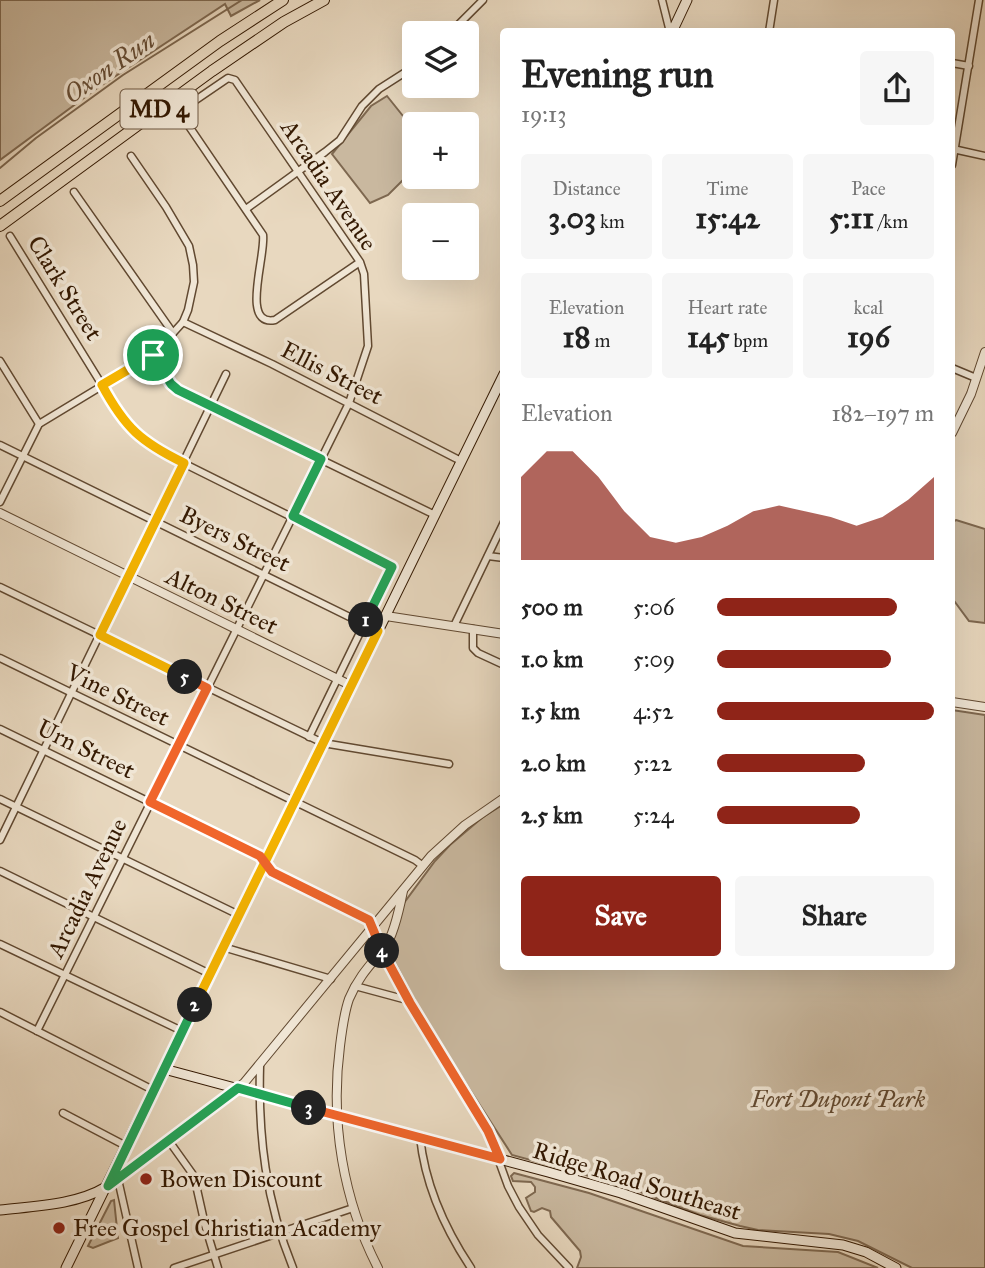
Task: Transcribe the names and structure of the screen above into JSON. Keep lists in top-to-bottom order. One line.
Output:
{"streets":{"highway":["MD 4"],"main road":["Ridge Road Southeast"],"street":["Arcadia Avenue","Clark Street","Ellis Street","Byers Street","Alton Street","Vine Street","Urn Street"]},"crossings":[["Arcadia Avenue","Clark Street"],["Arcadia Avenue","Ellis Street"],["Arcadia Avenue","Byers Street"],["Arcadia Avenue","Alton Street"],["Arcadia Avenue","Vine Street"],["Arcadia Avenue","Urn Street"],["Clark Street","Byers Street"]],"water":["Oxon Run"],"parks":["Fort Dupont Park"],"places":["Bowen Discount","Free Gospel Christian Academy"],"page":{"map_buttons":["+","−"],"heading":["Evening run","19:13"],"stats":[["Distance","3.03 km"],["Time","15:42"],["Pace","5:11 /km"],["Elevation","18 m"],["Heart rate","145 bpm"],["kcal","196"]],"chart":["Elevation","182–197 m"],"list":[{"name":"500 m","note":"5:06"},{"name":"1.0 km","note":"5:09"},{"name":"1.5 km","note":"4:52"},{"name":"2.0 km","note":"5:22"},{"name":"2.5 km","note":"5:24"}],"pins":["1","5","4","2","3"],"buttons":["Save","Share"]}}
